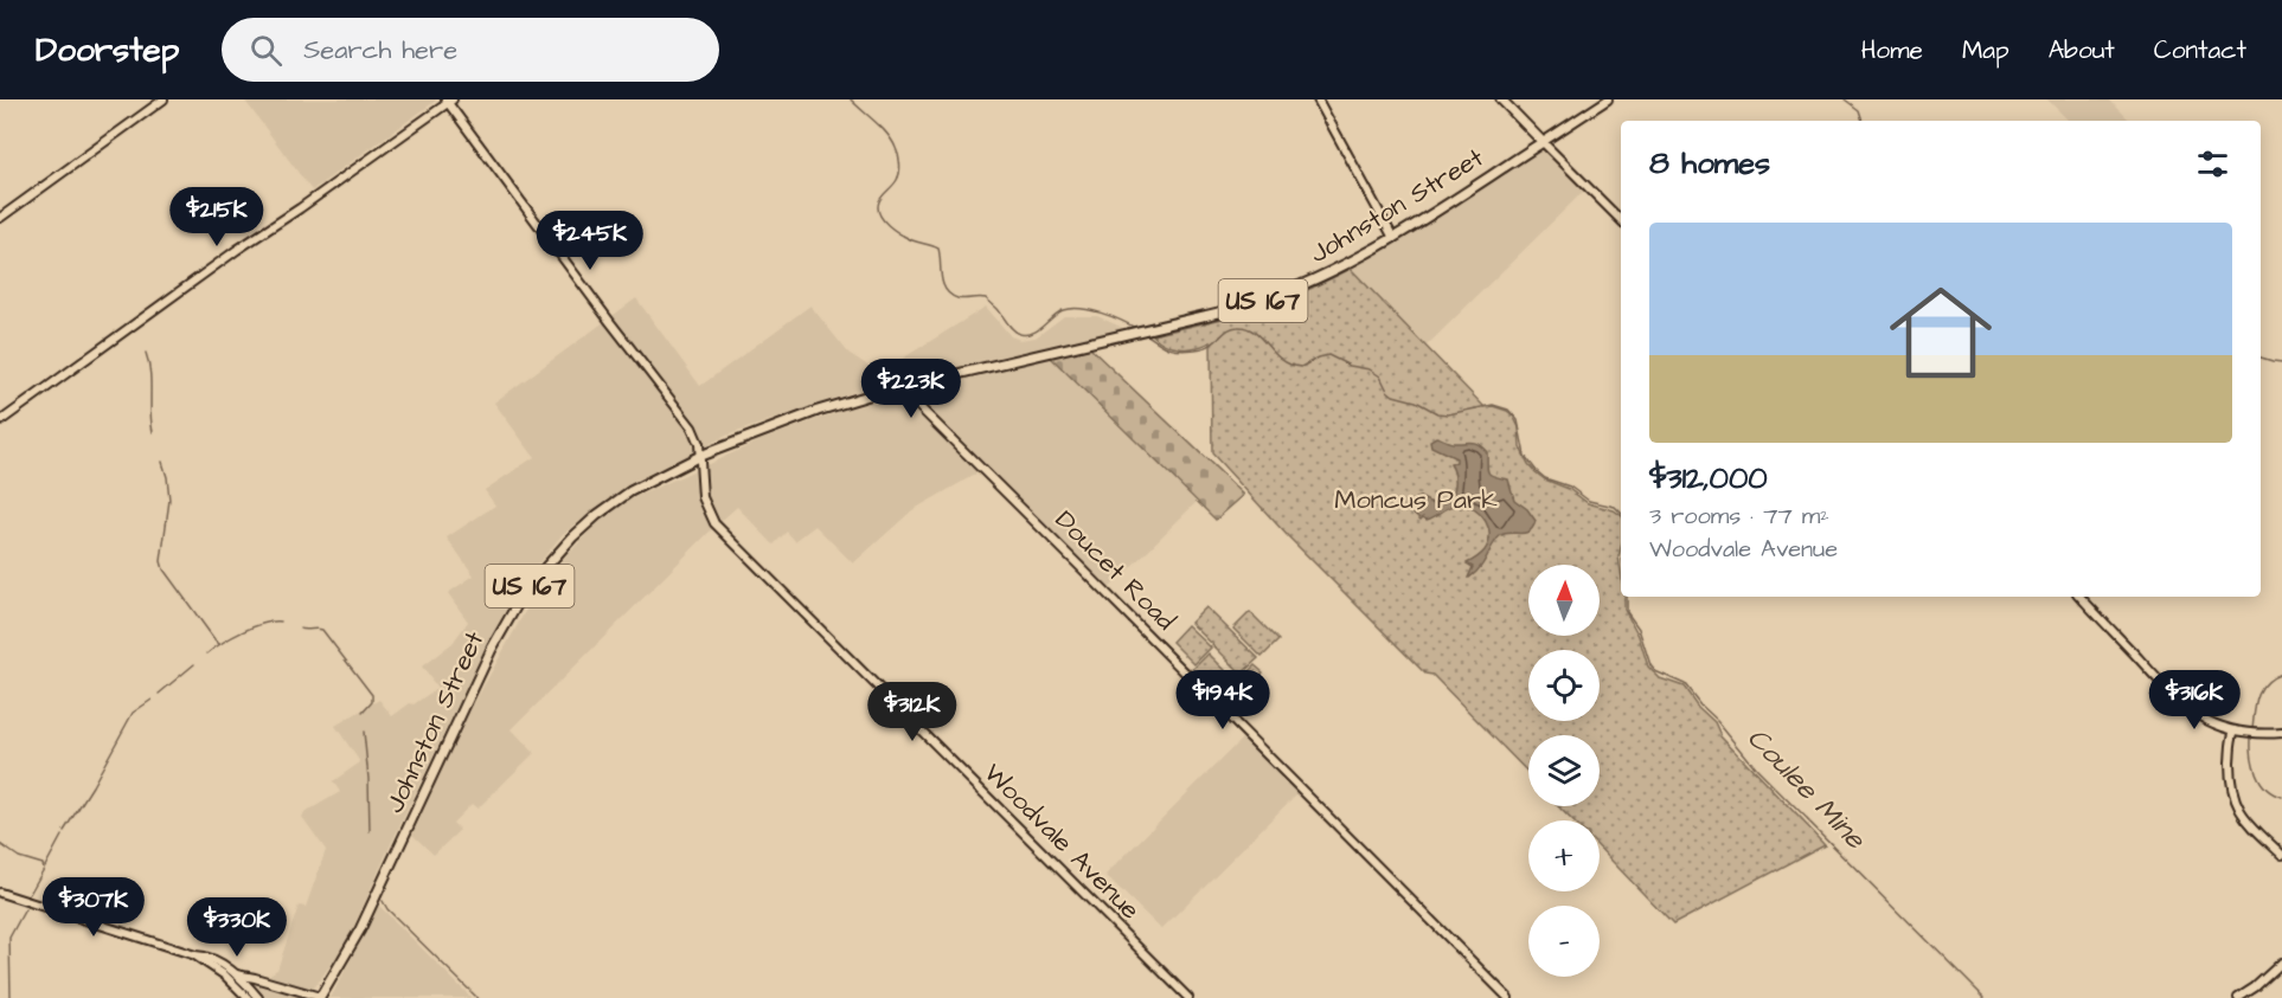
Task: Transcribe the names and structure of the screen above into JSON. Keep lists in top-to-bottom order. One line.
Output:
{"streets":{"main road":["Johnston Street","US 167"],"street":["Doucet Road","Woodvale Avenue"]},"crossings":[["Johnston Street","Doucet Road"],["Johnston Street","Woodvale Avenue"]],"water":["Coulee Mine"],"parks":["Moncus Park"],"north":"top","page":{"header":"Doorstep","search":"Search here","nav":["Home","Map","About","Contact"],"heading":"8 homes","price":["$215K","$245K","$223K","$194K","$316K","$312K","$307K","$330K"],"list":[{"name":"$312,000","note":"3 rooms · 77 m² · Woodvale Avenue"}],"map_buttons":["+","−"]}}
